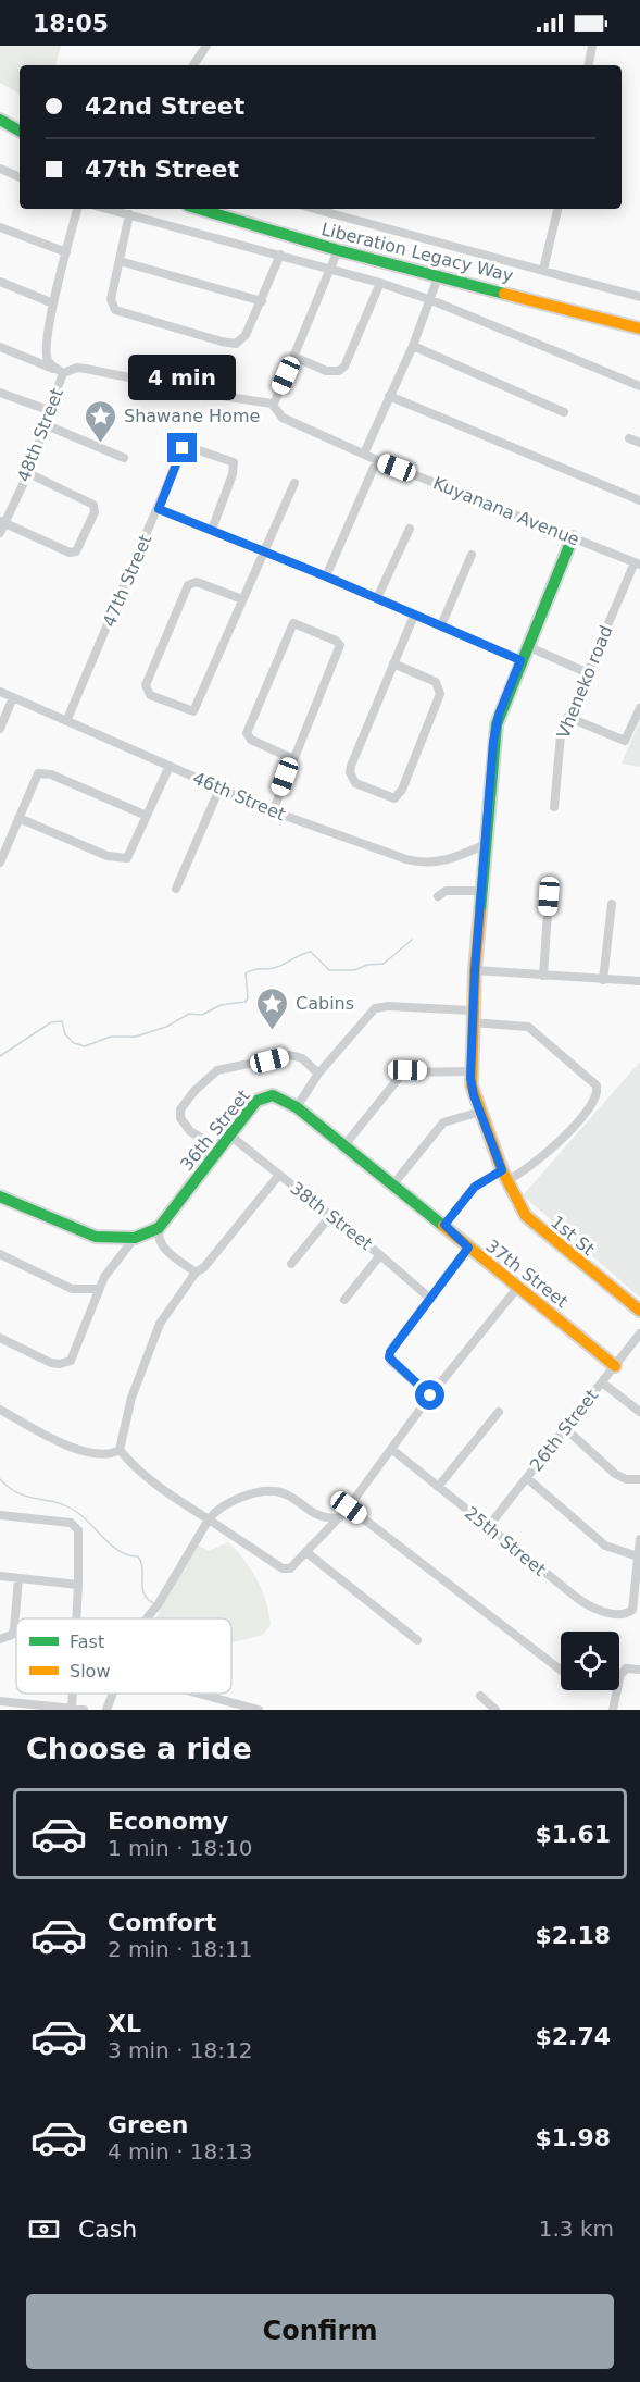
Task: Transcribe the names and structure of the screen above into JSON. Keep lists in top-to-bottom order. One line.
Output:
{"streets":{"street":["Liberation Legacy Way","48th Street","Kuyanana Avenue","47th Street","Vheneko road","46th Street","36th Street","38th Street","1st St","37th Street","26th Street","25th Street"]},"crossings":[["Kuyanana Avenue","Vheneko road"],["Kuyanana Avenue","1st St"],["47th Street","46th Street"],["46th Street","1st St"],["36th Street","38th Street"],["36th Street","37th Street"],["37th Street","26th Street"],["26th Street","25th Street"]],"places":{"place":["Shawane Home","Cabins"]},"legend":["Fast","Slow"],"page":{"status":"18:05","banner":["42nd Street","47th Street"],"bubble":"4 min","heading":"Choose a ride","list":[{"name":"Economy","note":"1 min · 18:10","value":"$1.61"},{"name":"Comfort","note":"2 min · 18:11","value":"$2.18"},{"name":"XL","note":"3 min · 18:12","value":"$2.74"},{"name":"Green","note":"4 min · 18:13","value":"$1.98"}],"pay":["Cash","1.3 km"],"buttons":"Confirm"}}
